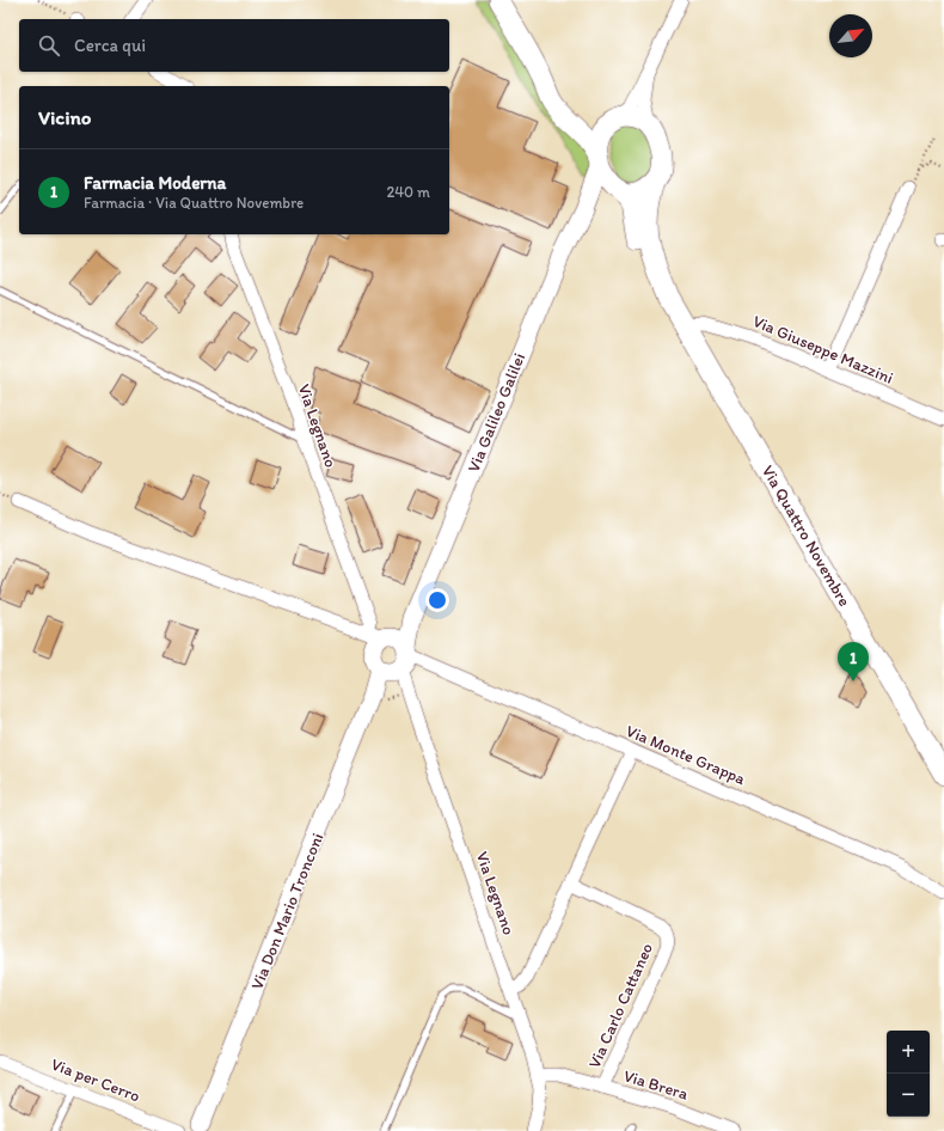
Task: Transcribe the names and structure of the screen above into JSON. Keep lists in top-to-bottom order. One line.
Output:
{"streets":{"main road":["Via Quattro Novembre"],"street":["Via Giuseppe Mazzini","Via Galileo Galilei","Via Legnano","Via Monte Grappa","Via Don Mario Tronconi","Via Carlo Cattaneo","Via per Cerro","Via Brera"]},"crossings":[["Via Giuseppe Mazzini","Via Quattro Novembre"],["Via Galileo Galilei","Via Legnano"],["Via Galileo Galilei","Via Quattro Novembre"],["Via Galileo Galilei","Via Monte Grappa"],["Via Galileo Galilei","Via Don Mario Tronconi"],["Via Legnano","Via Monte Grappa"],["Via Legnano","Via Don Mario Tronconi"],["Via Legnano","Via Brera"],["Via Monte Grappa","Via Don Mario Tronconi"],["Via Carlo Cattaneo","Via Brera"]],"north":"top right","page":{"search":"Cerca qui","heading":"Vicino","list":[{"mark":"1","name":"Farmacia Moderna","note":"Farmacia · Via Quattro Novembre","value":"240 m"}],"pins":"1","map_buttons":["+","−"]}}
